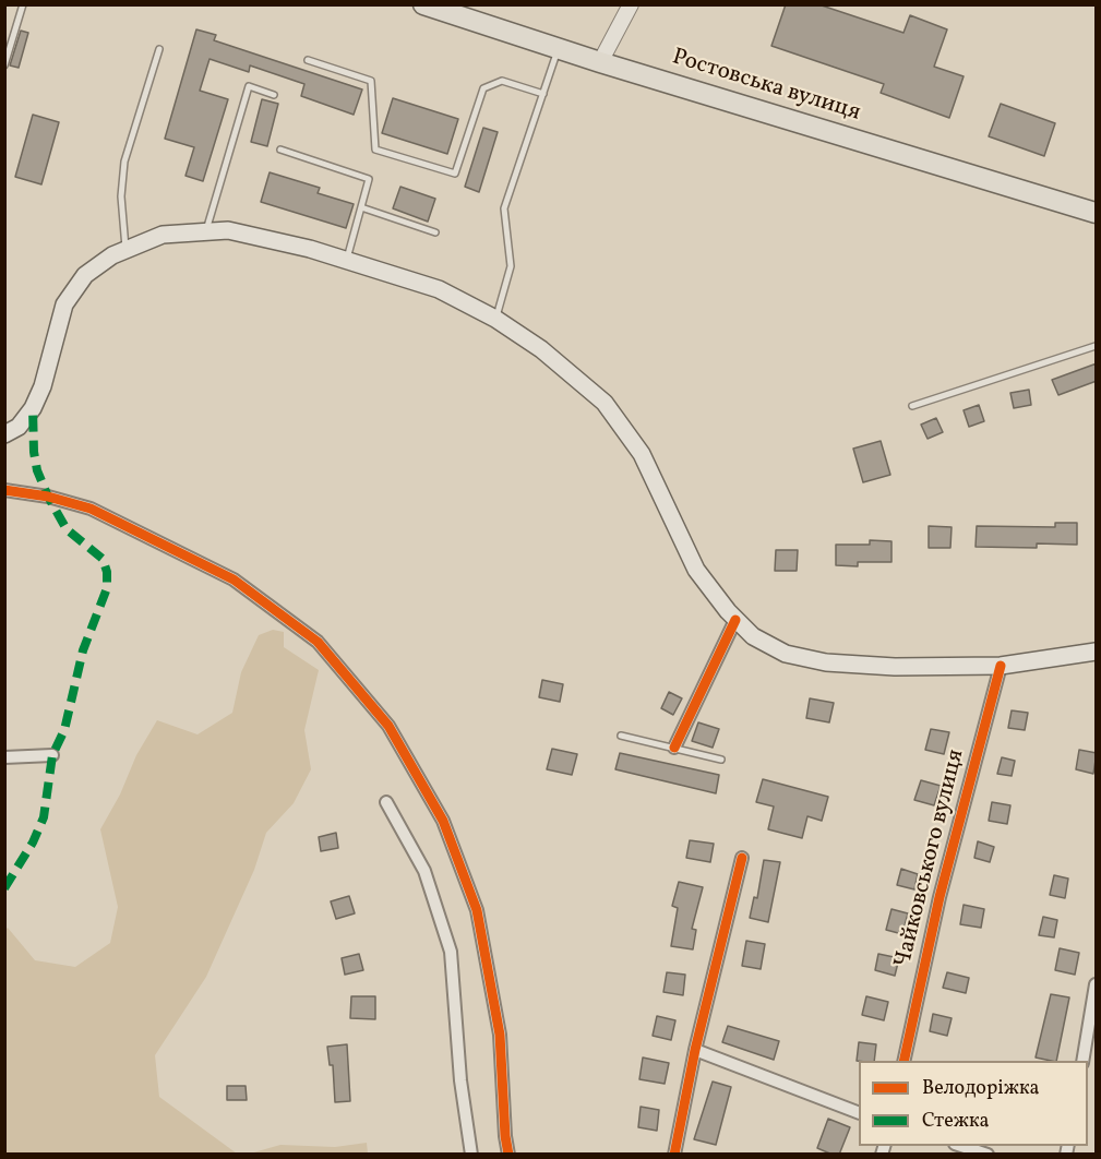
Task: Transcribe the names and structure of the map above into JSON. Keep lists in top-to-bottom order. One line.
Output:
{"streets":{"highway":["Ростовська вулиця"],"street":["Чайковського вулиця"]},"legend":["Велодоріжка","Стежка"]}
